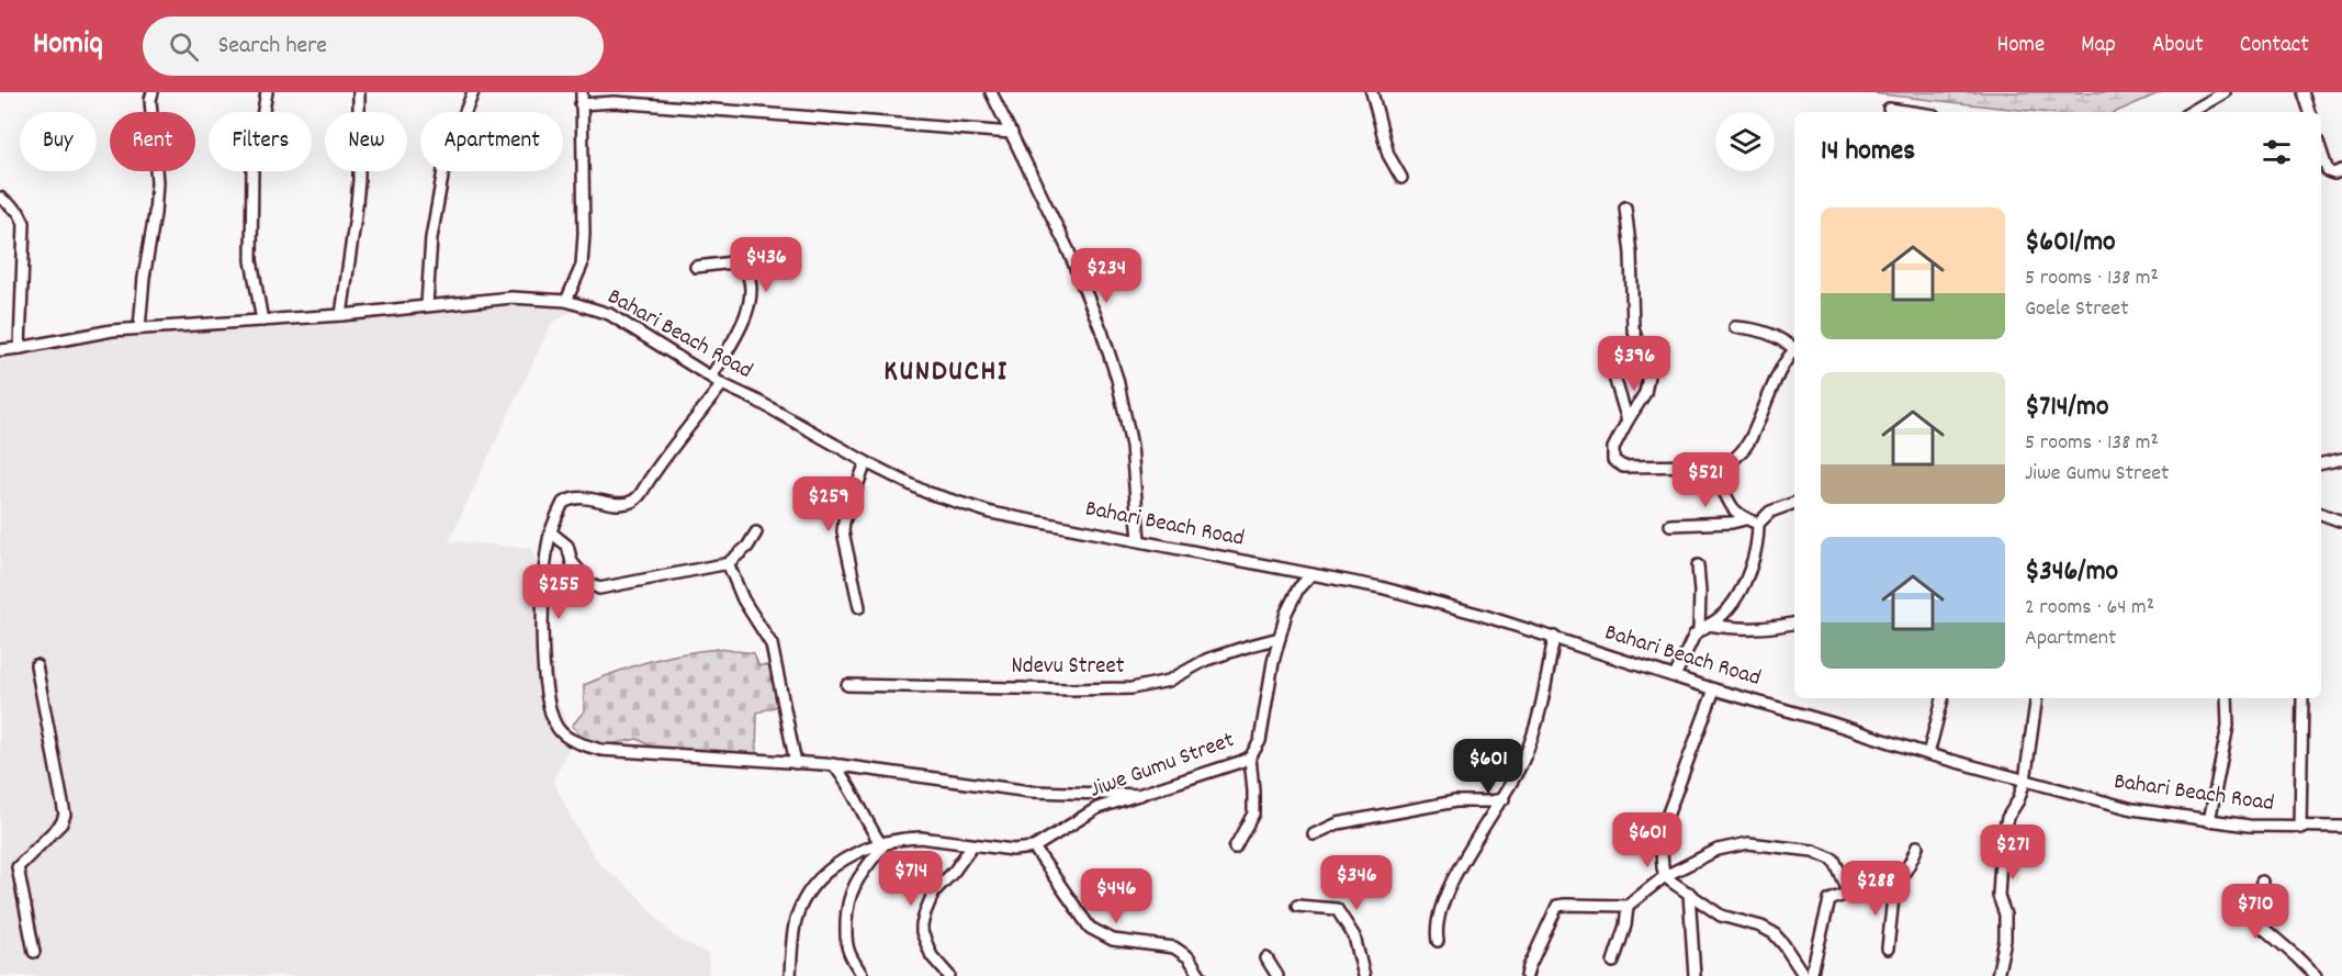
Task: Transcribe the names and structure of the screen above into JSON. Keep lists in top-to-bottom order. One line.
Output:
{"streets":{"street":["Bahari Beach Road","Ndevu Street","Jiwe Gumu Street"]},"crossings":[["Bahari Beach Road","Jiwe Gumu Street"],["Ndevu Street","Jiwe Gumu Street"]],"districts":["KUNDUCHI"],"page":{"header":"Homiq","search":"Search here","nav":["Home","Map","About","Contact"],"chip":["Buy","Rent","Filters","New","Apartment"],"heading":"14 homes","list":[{"name":"$601/mo","note":"5 rooms · 138 m² · Goele Street"},{"name":"$714/mo","note":"5 rooms · 138 m² · Jiwe Gumu Street"},{"name":"$346/mo","note":"2 rooms · 64 m² · Apartment"}],"price":["$436","$234","$396","$521","$259","$255","$601","$601","$271","$714","$346","$288","$446","$710"]}}
